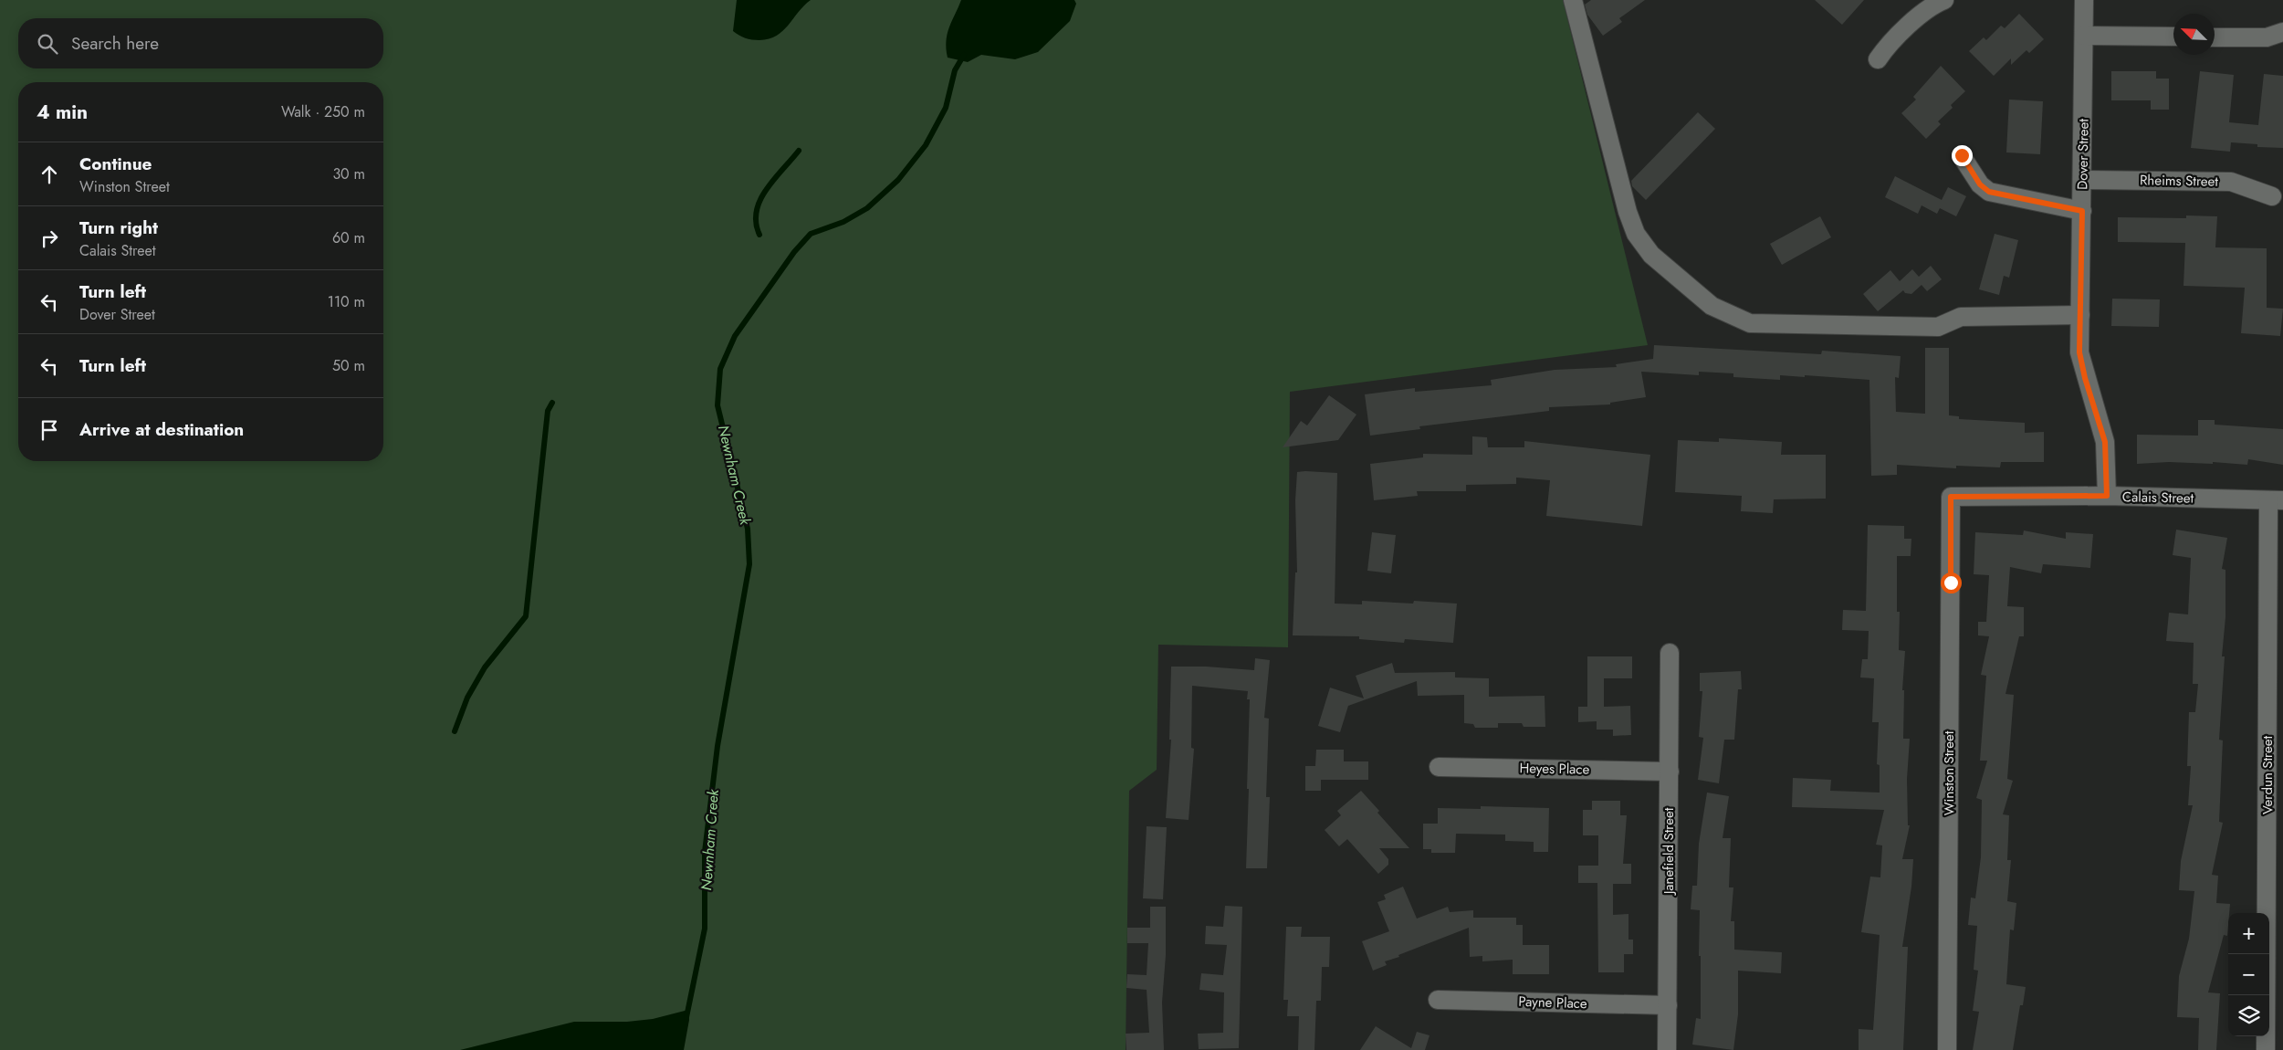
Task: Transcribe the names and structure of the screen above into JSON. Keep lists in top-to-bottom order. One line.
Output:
{"streets":{"street":["Dover Street","Rheims Street","Calais Street","Heyes Place","Winston Street","Verdun Street","Janefield Street","Payne Place"]},"crossings":[["Dover Street","Rheims Street"],["Dover Street","Calais Street"],["Calais Street","Winston Street"],["Calais Street","Verdun Street"],["Heyes Place","Janefield Street"],["Janefield Street","Payne Place"]],"water":["Newnham Creek"],"north":"top left","page":{"search":"Search here","heading":["4 min","Walk · 250 m"],"list":[["Continue","Winston Street","30 m"],["Turn right","Calais Street","60 m"],["Turn left","Dover Street","110 m"],["Turn left","50 m"],"Arrive at destination"],"map_buttons":["+","−"]}}
